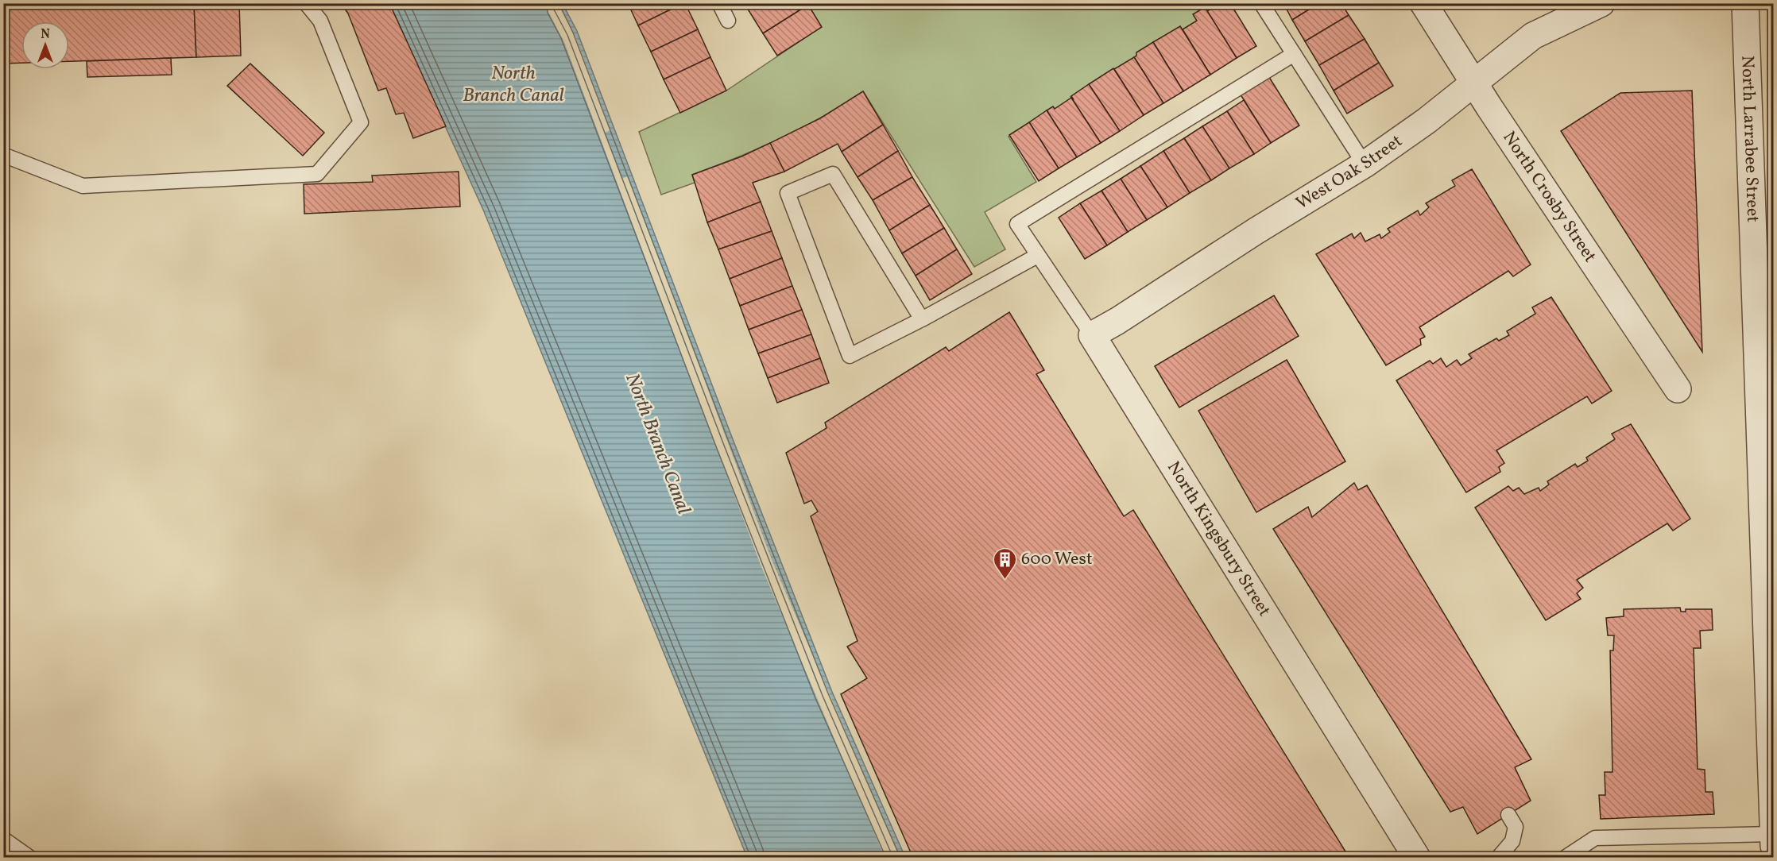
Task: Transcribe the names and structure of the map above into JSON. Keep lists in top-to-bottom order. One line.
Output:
{"streets":{"street":["North Larrabee Street","West Oak Street","North Crosby Street","North Kingsbury Street"]},"crossings":[["West Oak Street","North Crosby Street"],["West Oak Street","North Kingsbury Street"]],"water":["North Branch Canal"],"places":{"building":["600 West"]},"north":"top"}
